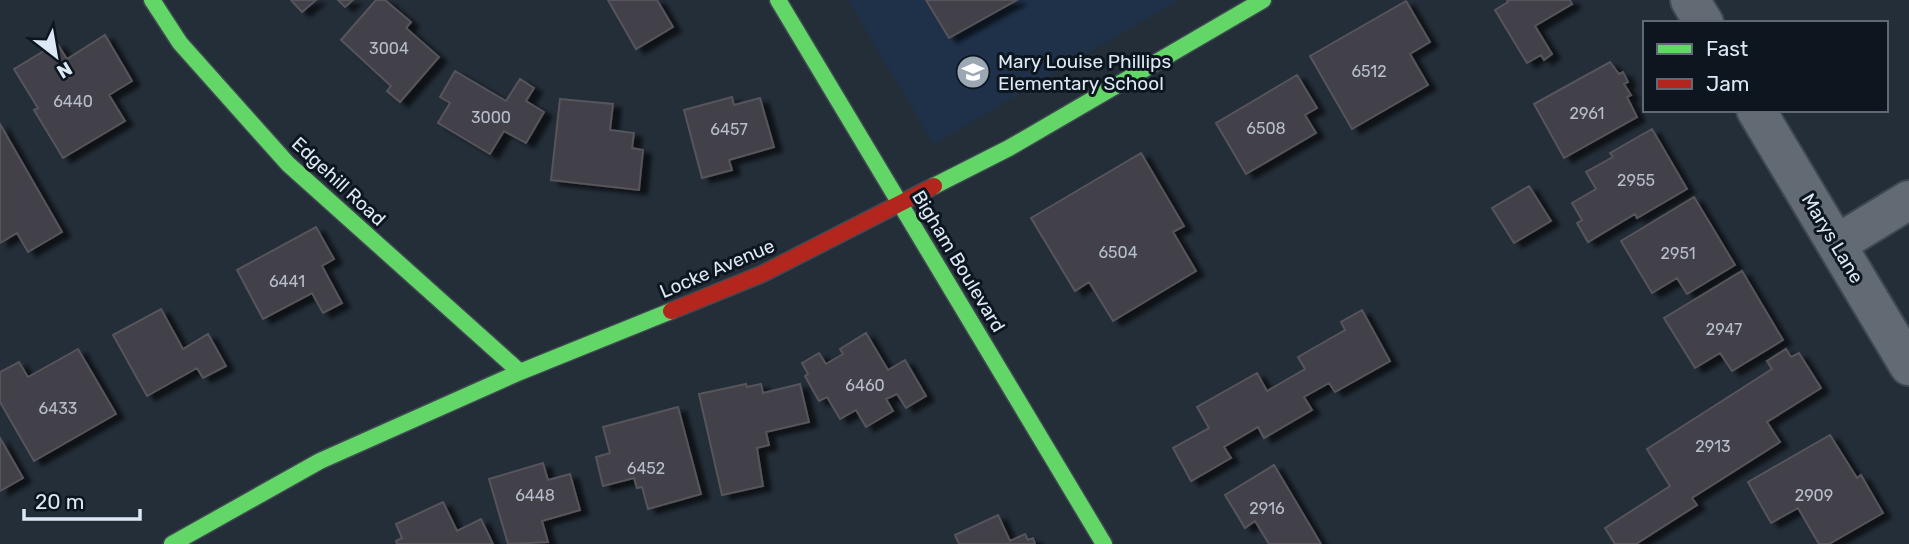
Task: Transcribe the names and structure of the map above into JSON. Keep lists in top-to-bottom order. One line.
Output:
{"streets":{"street":["Edgehill Road","Marys Lane","Bigham Boulevard","Locke Avenue"]},"crossings":[["Edgehill Road","Locke Avenue"],["Bigham Boulevard","Locke Avenue"]],"places":{"school or university":["Mary Louise Phillips Elementary School"]},"house_numbers":["3004","6512","6440","2961","3000","6508","6457","2955","6504","2951","6441","2947","6460","6433","2913","6452","6448","2909","2916"],"legend":["Fast","Jam"],"scale_bar":"20 m","north":"bottom right"}
